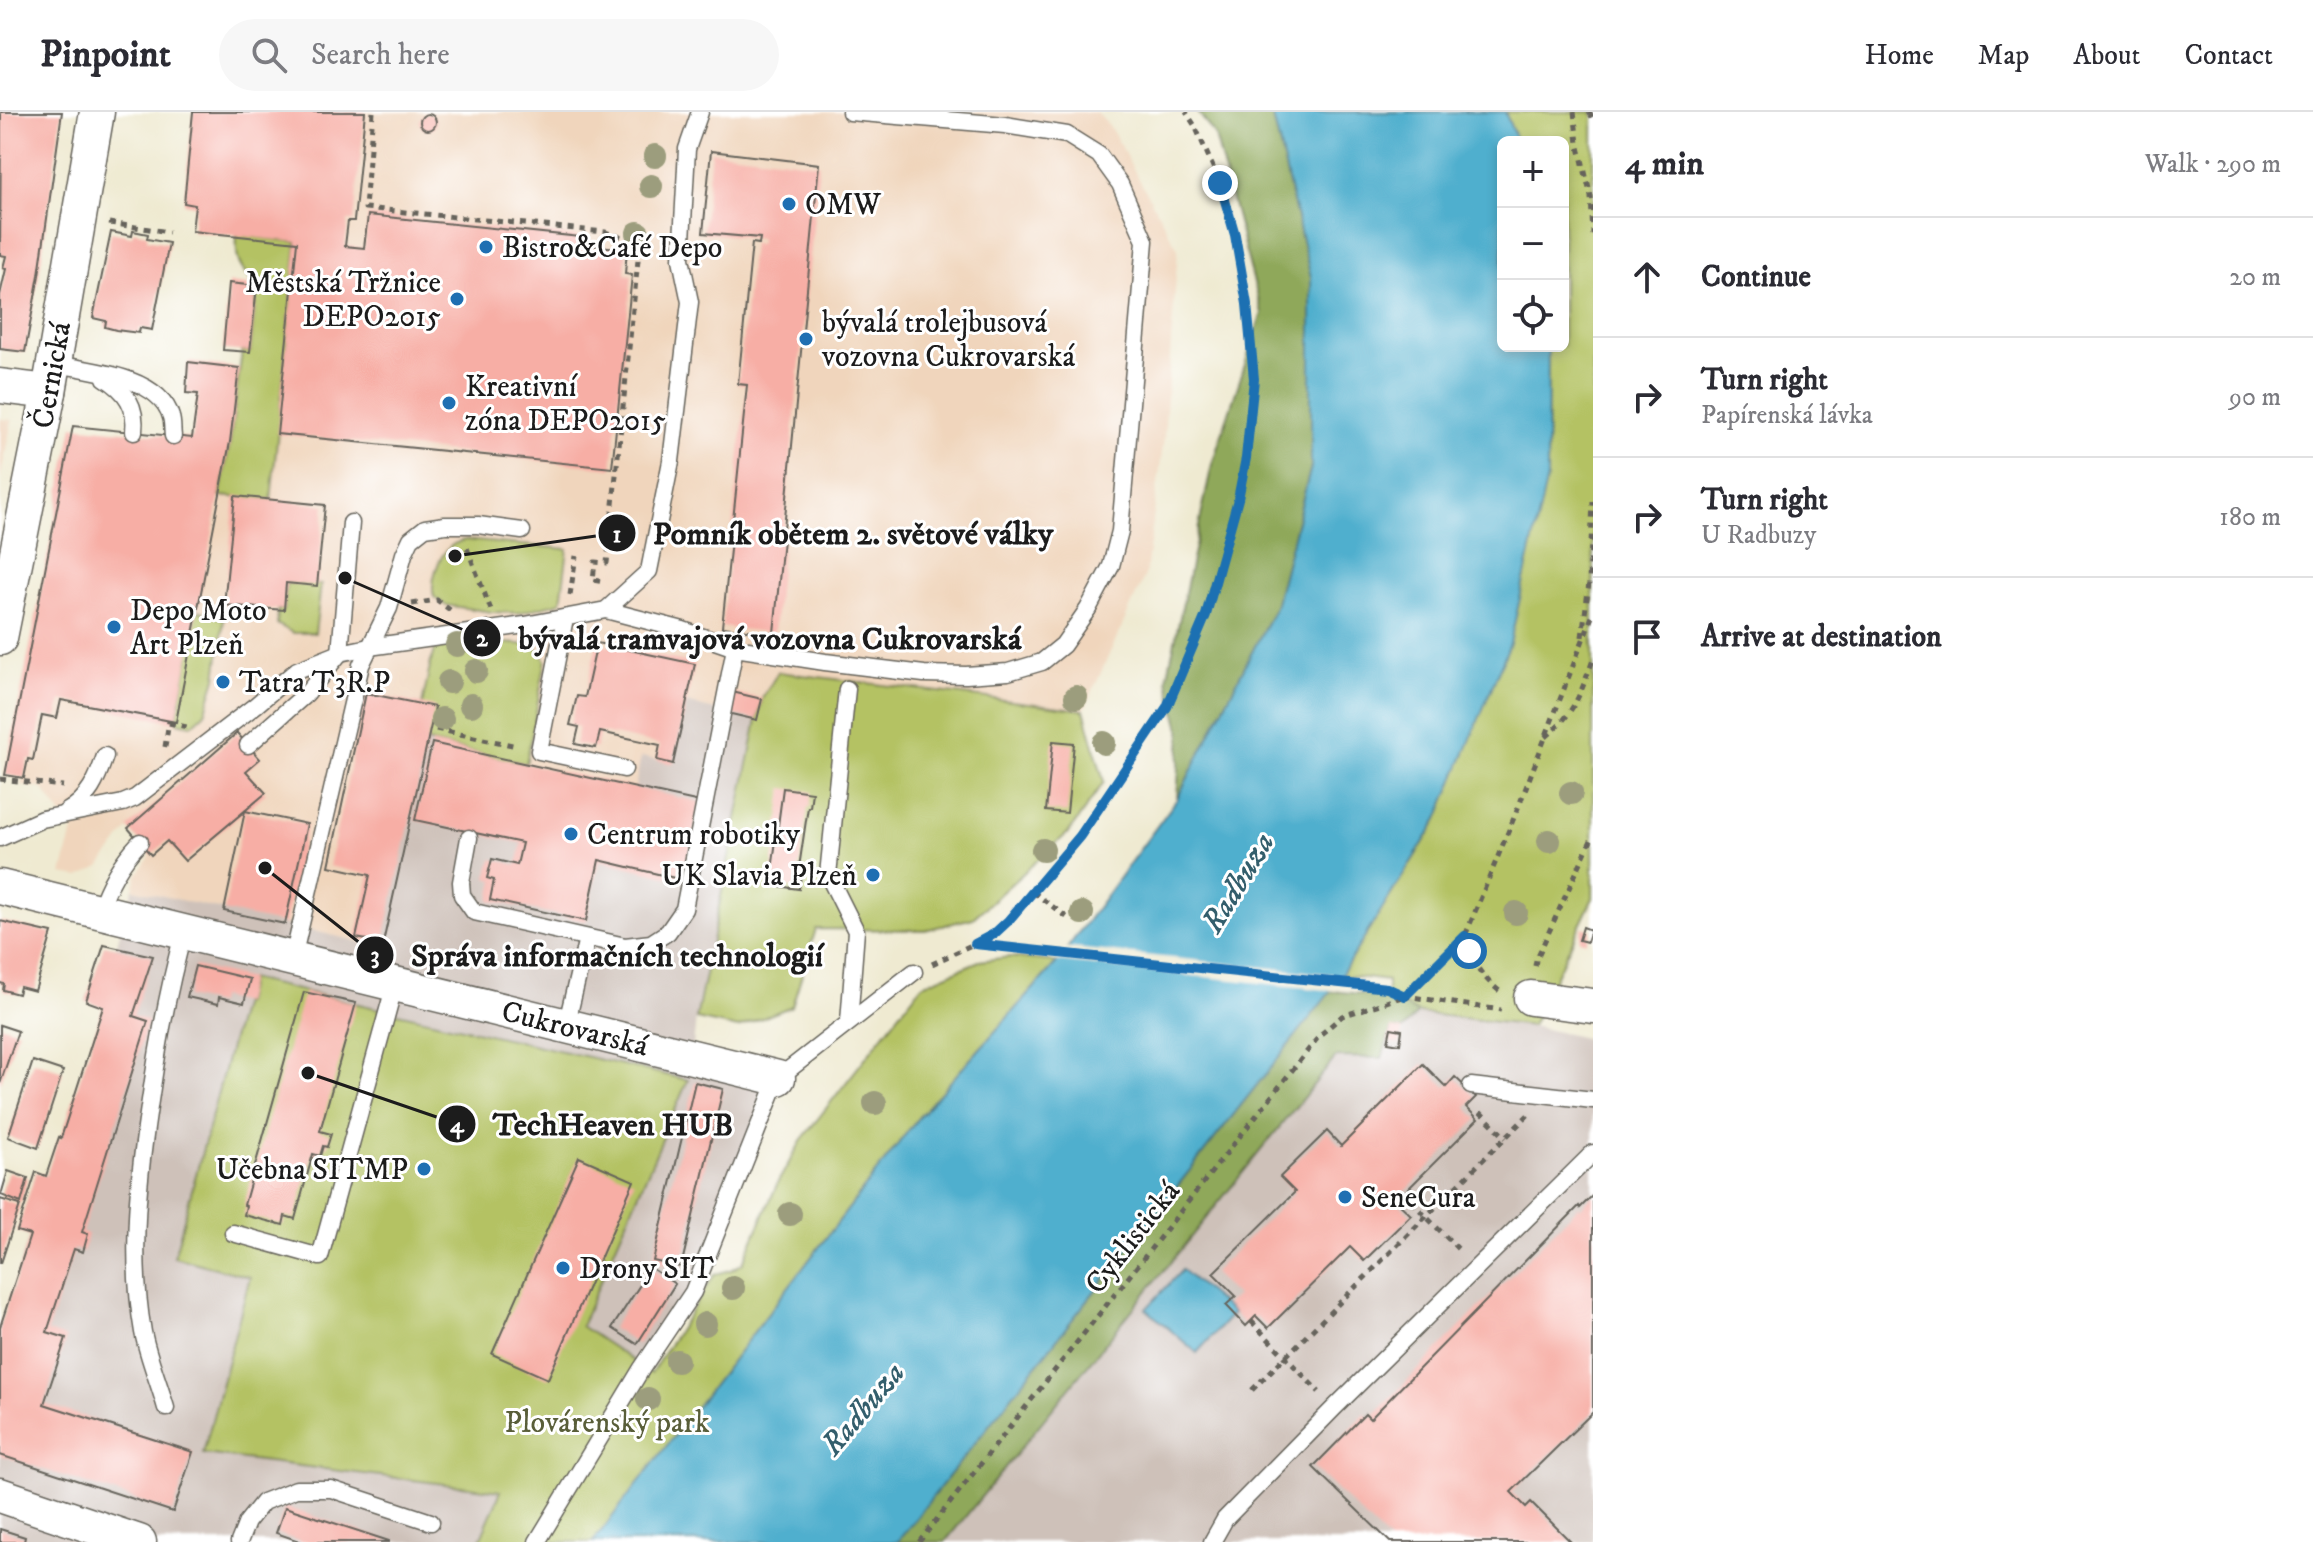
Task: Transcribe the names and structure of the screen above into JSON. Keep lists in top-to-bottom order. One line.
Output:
{"streets":{"street":["Černická","Cukrovarská"],"path":["Cyklistická"]},"water":["Radbuza"],"parks":["Plovárenský park"],"places":["OMW","Bistro&Café Depo","Městská Tržnice DEPO2015","bývalá trolejbusová vozovna Cukrovarská","Kreativní zóna DEPO2015","Pomník obětem 2. světové války","bývalá tramvajová vozovna Cukrovarská","Depo Moto Art Plzeň","Tatra T3R.P","Centrum robotiky","Správa informačních technologií","UK Slavia Plzeň","TechHeaven HUB","Učebna SITMP","SeneCura","Drony SIT"],"page":{"header":"Pinpoint","search":"Search here","nav":["Home","Map","About","Contact"],"heading":["4 min","Walk · 290 m"],"map_buttons":["+","−"],"list":[["Continue","20 m"],["Turn right","Papírenská lávka","90 m"],["Turn right","U Radbuzy","180 m"],"Arrive at destination"]}}
